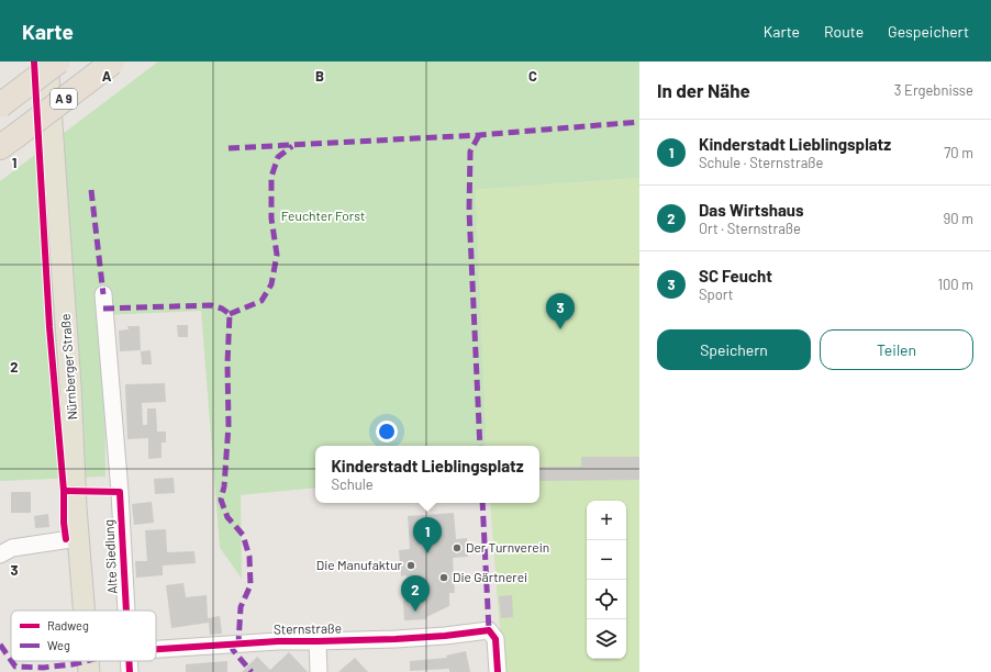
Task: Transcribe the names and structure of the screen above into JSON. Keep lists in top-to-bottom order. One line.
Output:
{"streets":{"highway":["A 9"],"main road":["Nürnberger Straße"],"street":["Alte Siedlung","Sternstraße"]},"parks":["Feuchter Forst"],"places":["Der Turnverein","Die Manufaktur","Die Gärtnerei"],"legend":["Radweg","Weg"],"page":{"header":"Karte","nav":["Karte","Route","Gespeichert"],"heading":["In der Nähe","3 Ergebnisse"],"list":[{"mark":"1","name":"Kinderstadt Lieblingsplatz","note":"Schule · Sternstraße","value":"70 m"},{"mark":"2","name":"Das Wirtshaus","note":"Ort · Sternstraße","value":"90 m"},{"mark":"3","name":"SC Feucht","note":"Sport","value":"100 m"}],"pins":["3","1","2"],"buttons":["Speichern","Teilen"],"popup":["Kinderstadt Lieblingsplatz","Schule"],"map_buttons":["+","−"]},"grid":{"columns":["A","B","C"],"rows":["1","2","3"]}}
